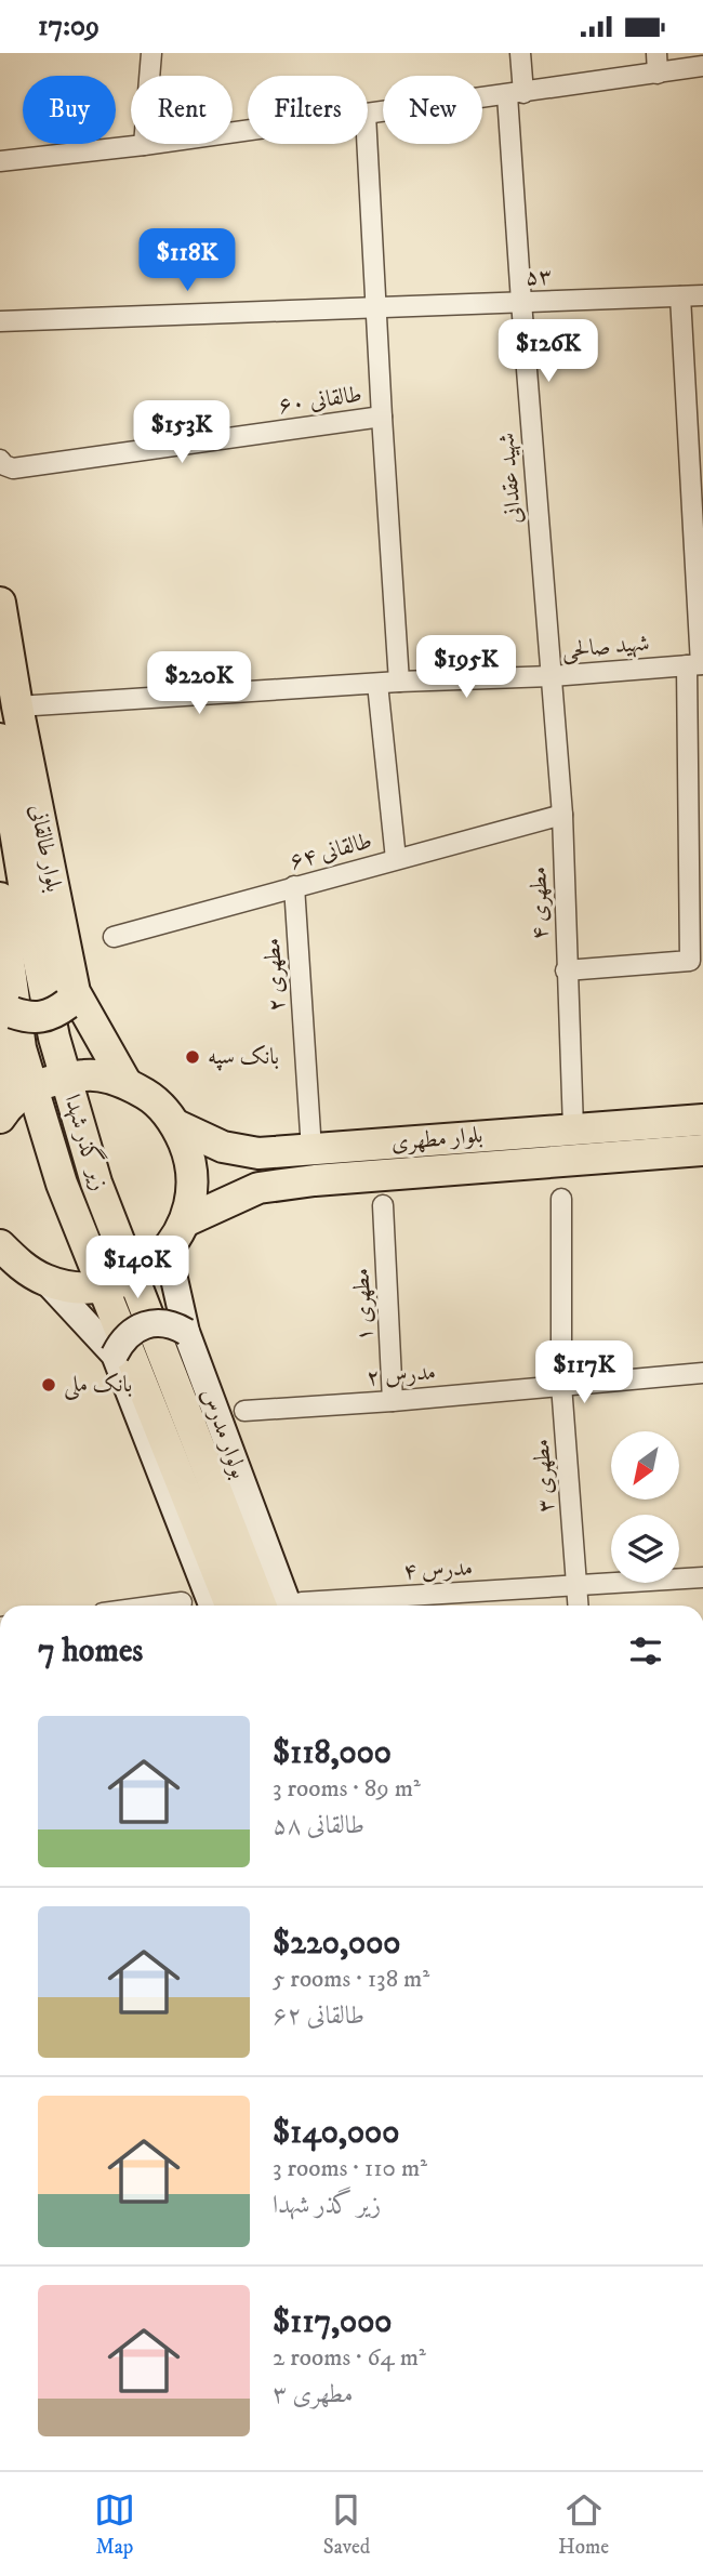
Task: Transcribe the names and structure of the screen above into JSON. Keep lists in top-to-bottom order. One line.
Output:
{"streets":{"main road":["بلوار طالقانی","بلوار مطهری","زیر گذر شهدا","بولوار مدرس"],"street":["۵۳","طالقانی ۶۰","شهید عقدانی","شهید صالحی","طالقانی ۶۴","مطهری ۴","مطهری ۲","مطهری ۱","مدرس ۲","مطهری ۳","مدرس ۴"]},"crossings":[["۵۳","شهید عقدانی"],["شهید عقدانی","شهید صالحی"],["شهید عقدانی","مطهری ۴"],["شهید صالحی","بلوار طالقانی"],["شهید صالحی","مطهری ۴"],["طالقانی ۶۴","مطهری ۴"],["طالقانی ۶۴","مطهری ۲"],["مطهری ۴","بلوار مطهری"],["مطهری ۲","بلوار مطهری"],["مطهری ۱","مدرس ۲"],["مدرس ۲","مطهری ۳"],["مطهری ۳","مدرس ۴"]],"places":["بانک سپه","بانک ملی"],"north":"bottom left","page":{"status":"17:09","chip":["Buy","Rent","Filters","New"],"price":["$118K","$126K","$153K","$195K","$220K","$140K","$117K"],"heading":"7 homes","list":[{"name":"$118,000","note":"3 rooms · 89 m² · طالقانی ۵۸"},{"name":"$220,000","note":"5 rooms · 138 m² · طالقانی ۶۲"},{"name":"$140,000","note":"3 rooms · 110 m² · زیر گذر شهدا"},{"name":"$117,000","note":"2 rooms · 64 m² · مطهری ۳"}],"tabs":["Map","Saved","Home"]}}
